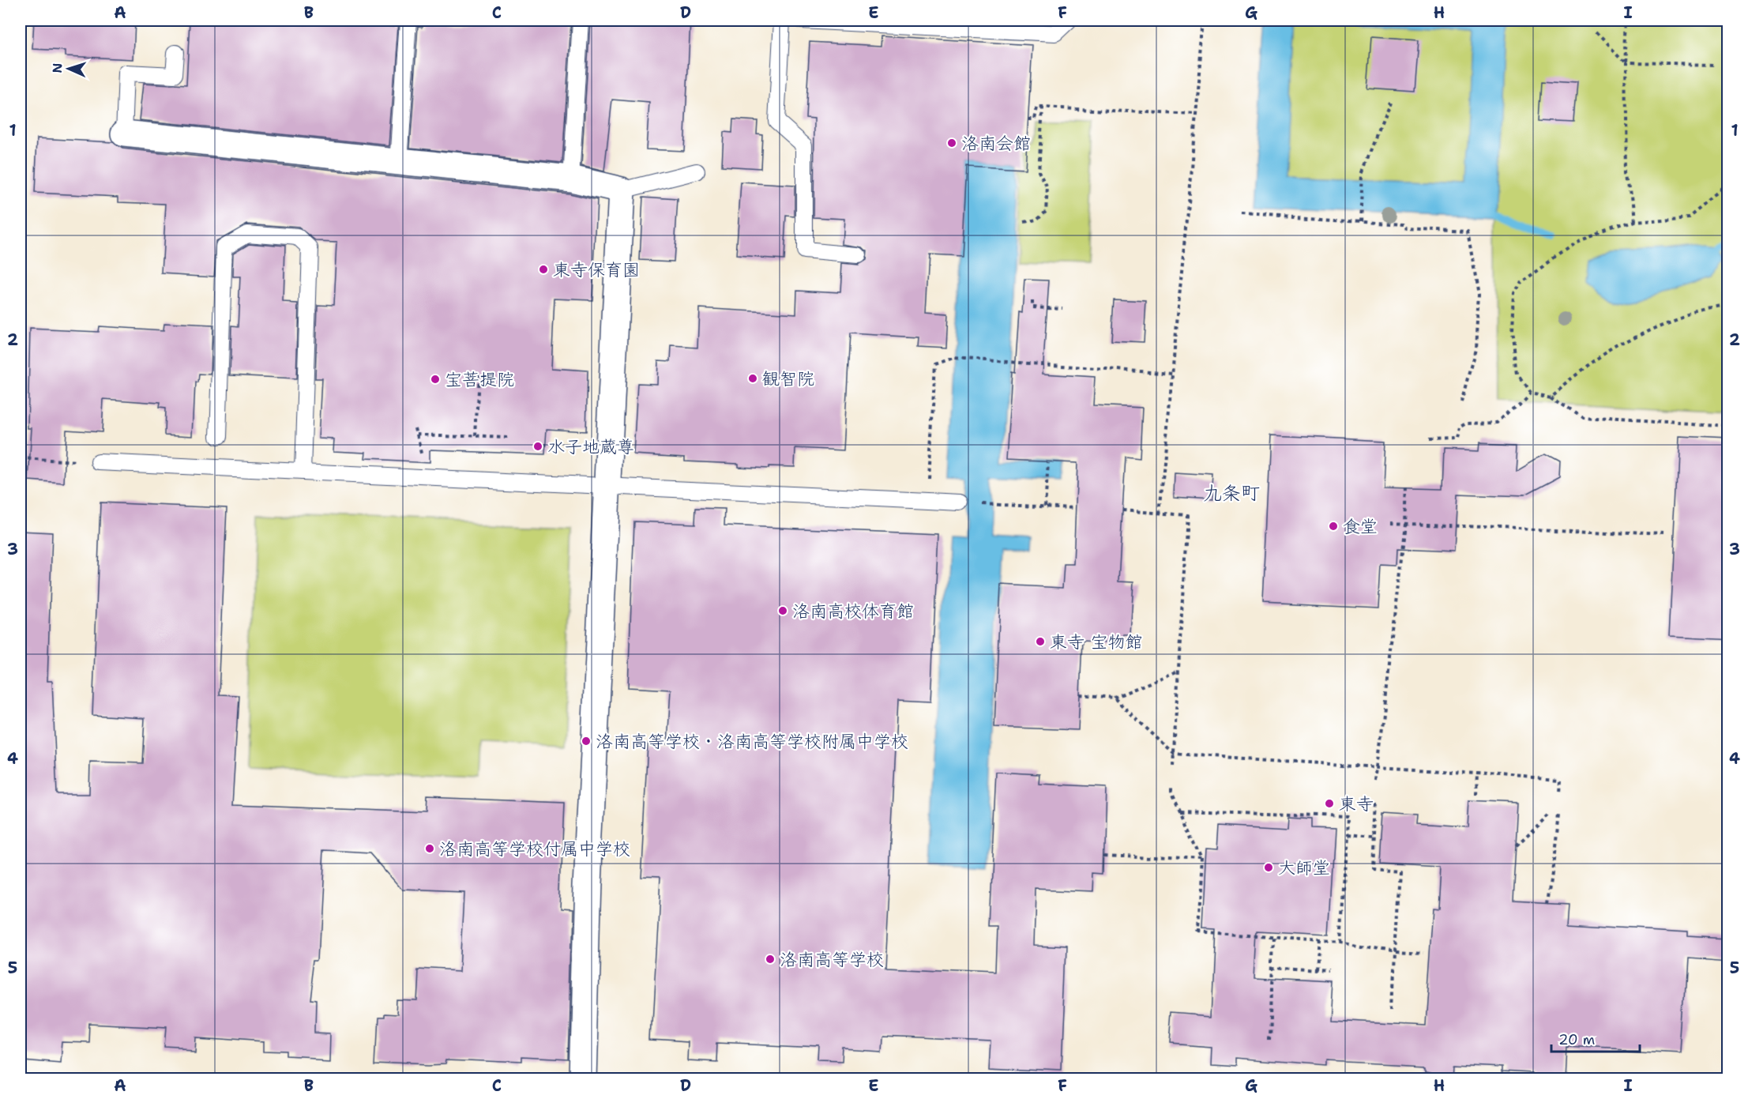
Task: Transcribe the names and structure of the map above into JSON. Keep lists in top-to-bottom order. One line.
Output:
{"districts":["九条町"],"places":["洛南会館","東寺保育園","観智院","宝菩提院","水子地蔵尊","食堂","洛南高校体育館","東寺 宝物館","洛南高等学校・洛南高等学校附属中学校","東寺","洛南高等学校付属中学校","大師堂","洛南高等学校"],"scale_bar":"20 m","north":"left","grid":{"columns":["A","B","C","D","E","F","G","H","I"],"rows":["1","2","3","4","5"]}}
